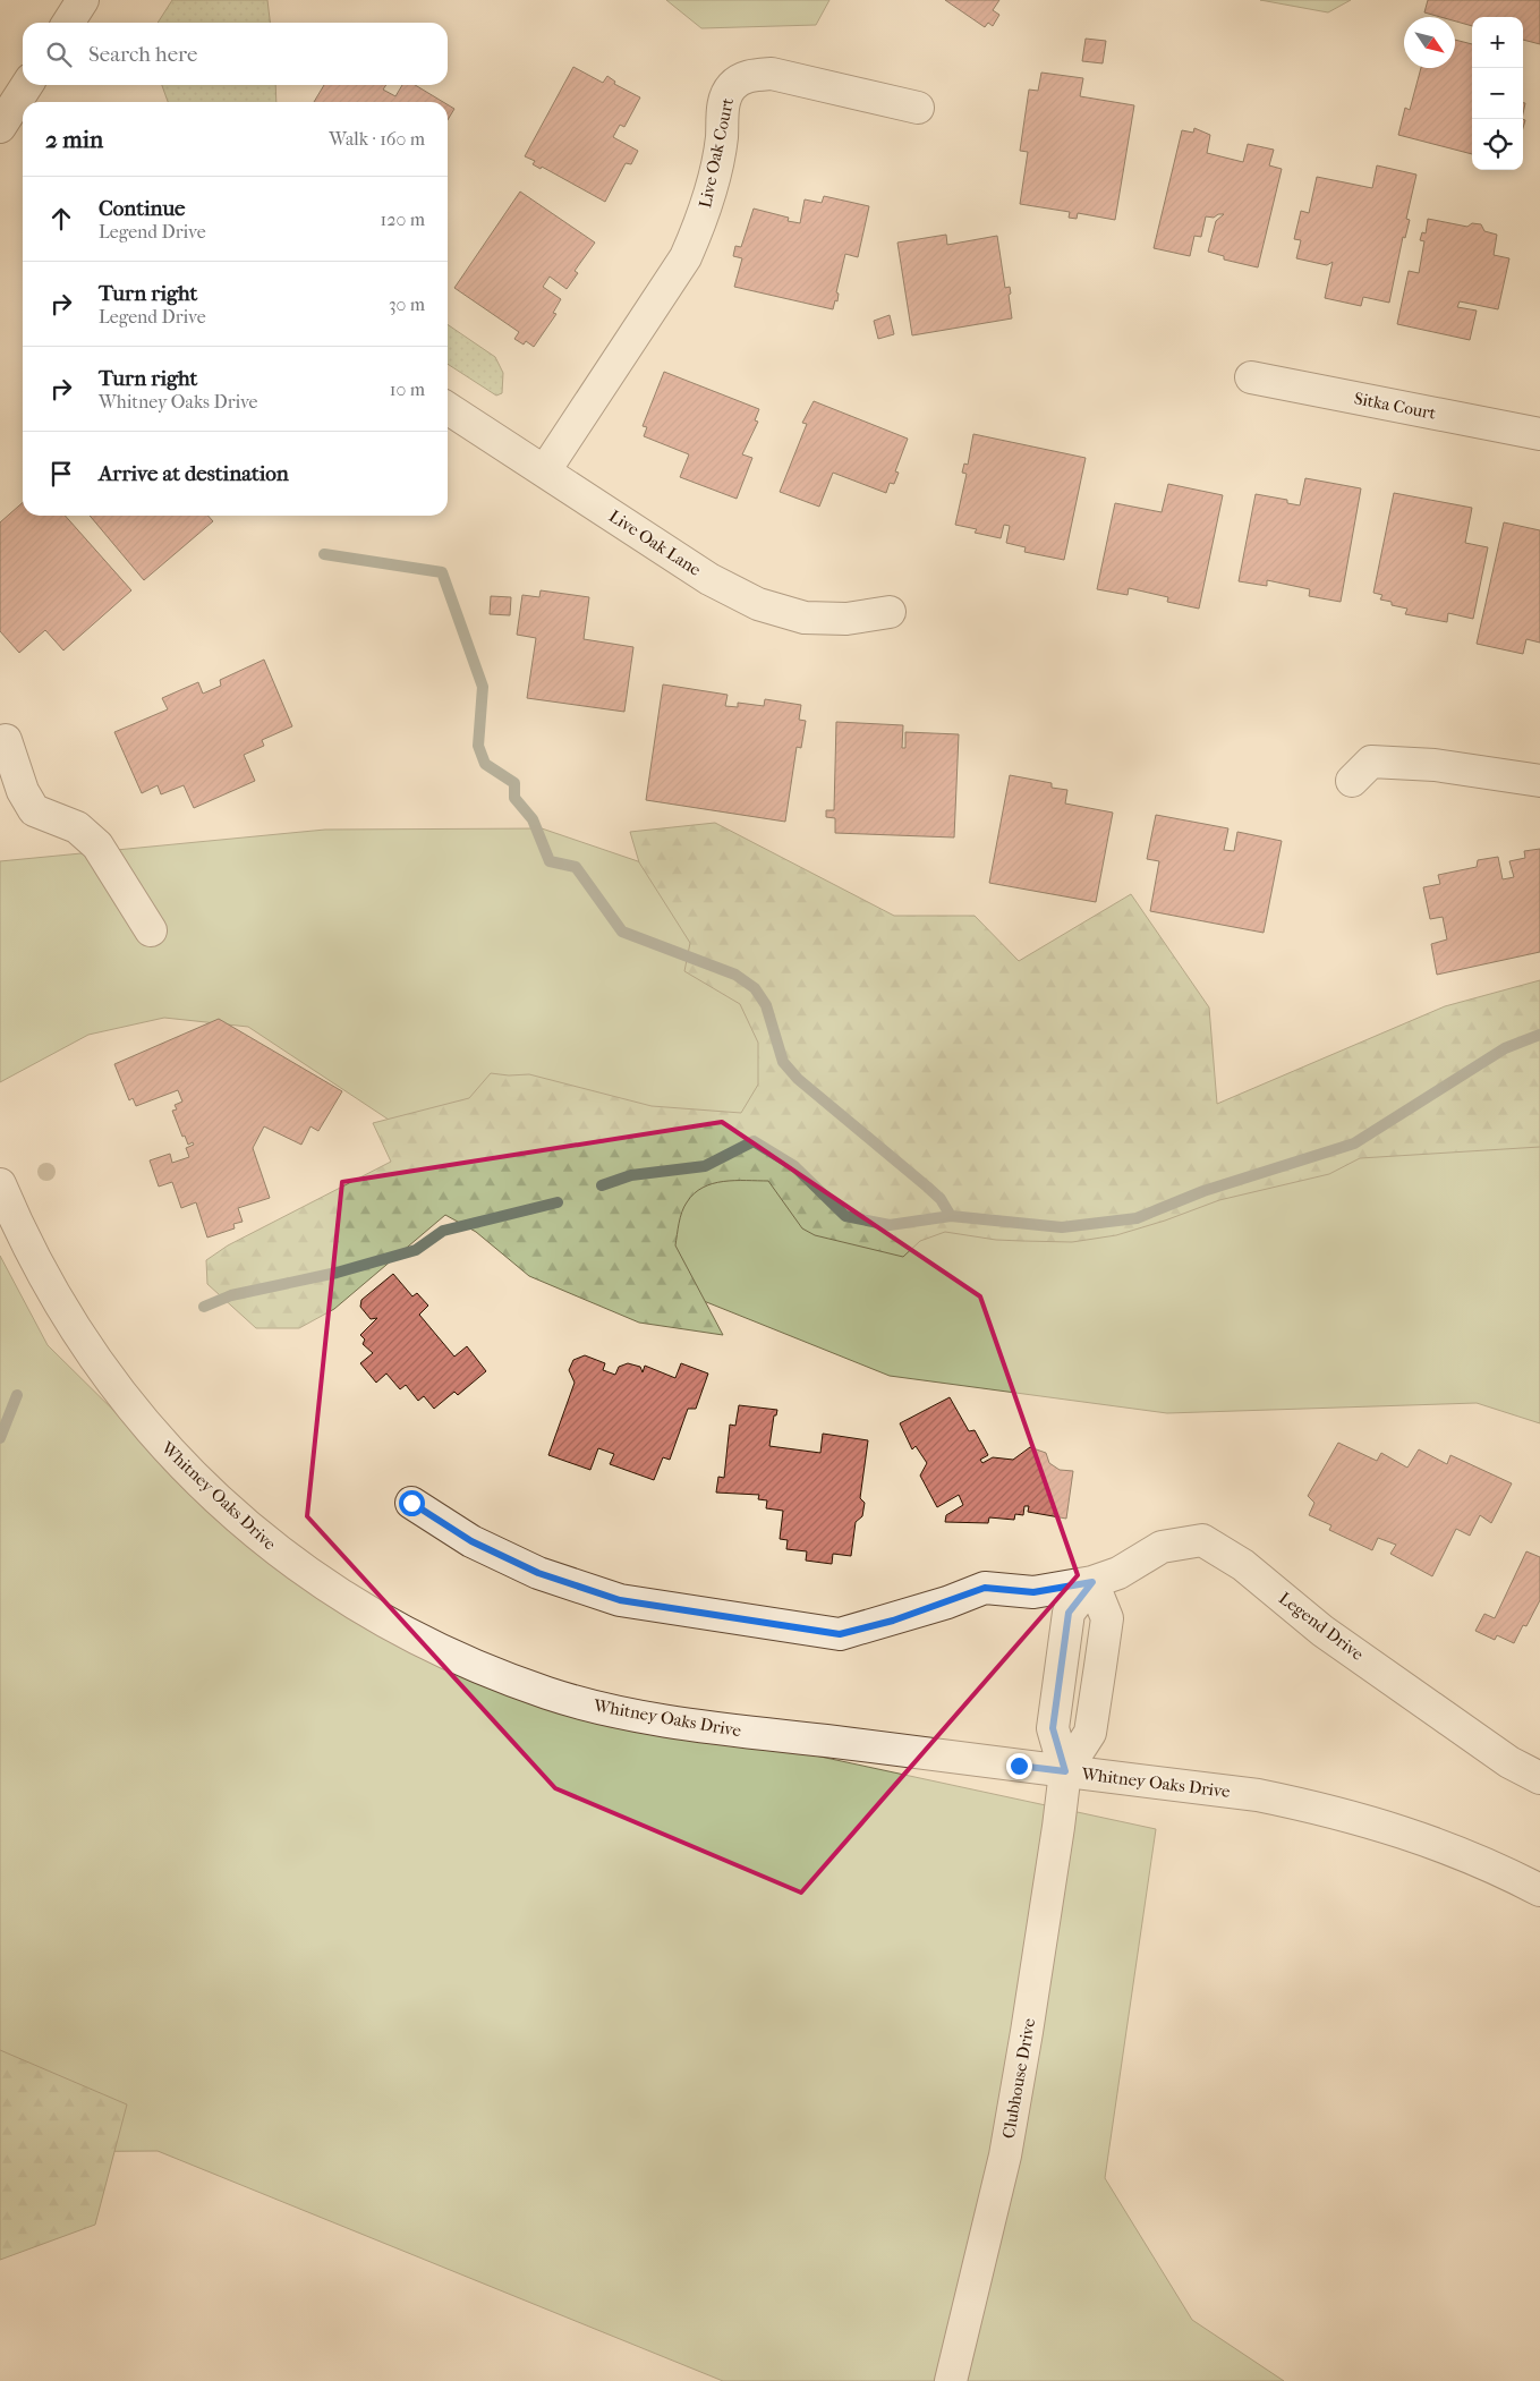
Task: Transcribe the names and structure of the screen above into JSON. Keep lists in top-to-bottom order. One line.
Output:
{"streets":{"street":["Live Oak Court","Sitka Court","Live Oak Lane","Whitney Oaks Drive","Legend Drive","Clubhouse Drive"]},"crossings":[["Live Oak Court","Live Oak Lane"],["Whitney Oaks Drive","Clubhouse Drive"]],"north":"bottom right","page":{"map_buttons":["+","−"],"search":"Search here","heading":["2 min","Walk · 160 m"],"list":[["Continue","Legend Drive","120 m"],["Turn right","Legend Drive","30 m"],["Turn right","Whitney Oaks Drive","10 m"],"Arrive at destination"]}}
